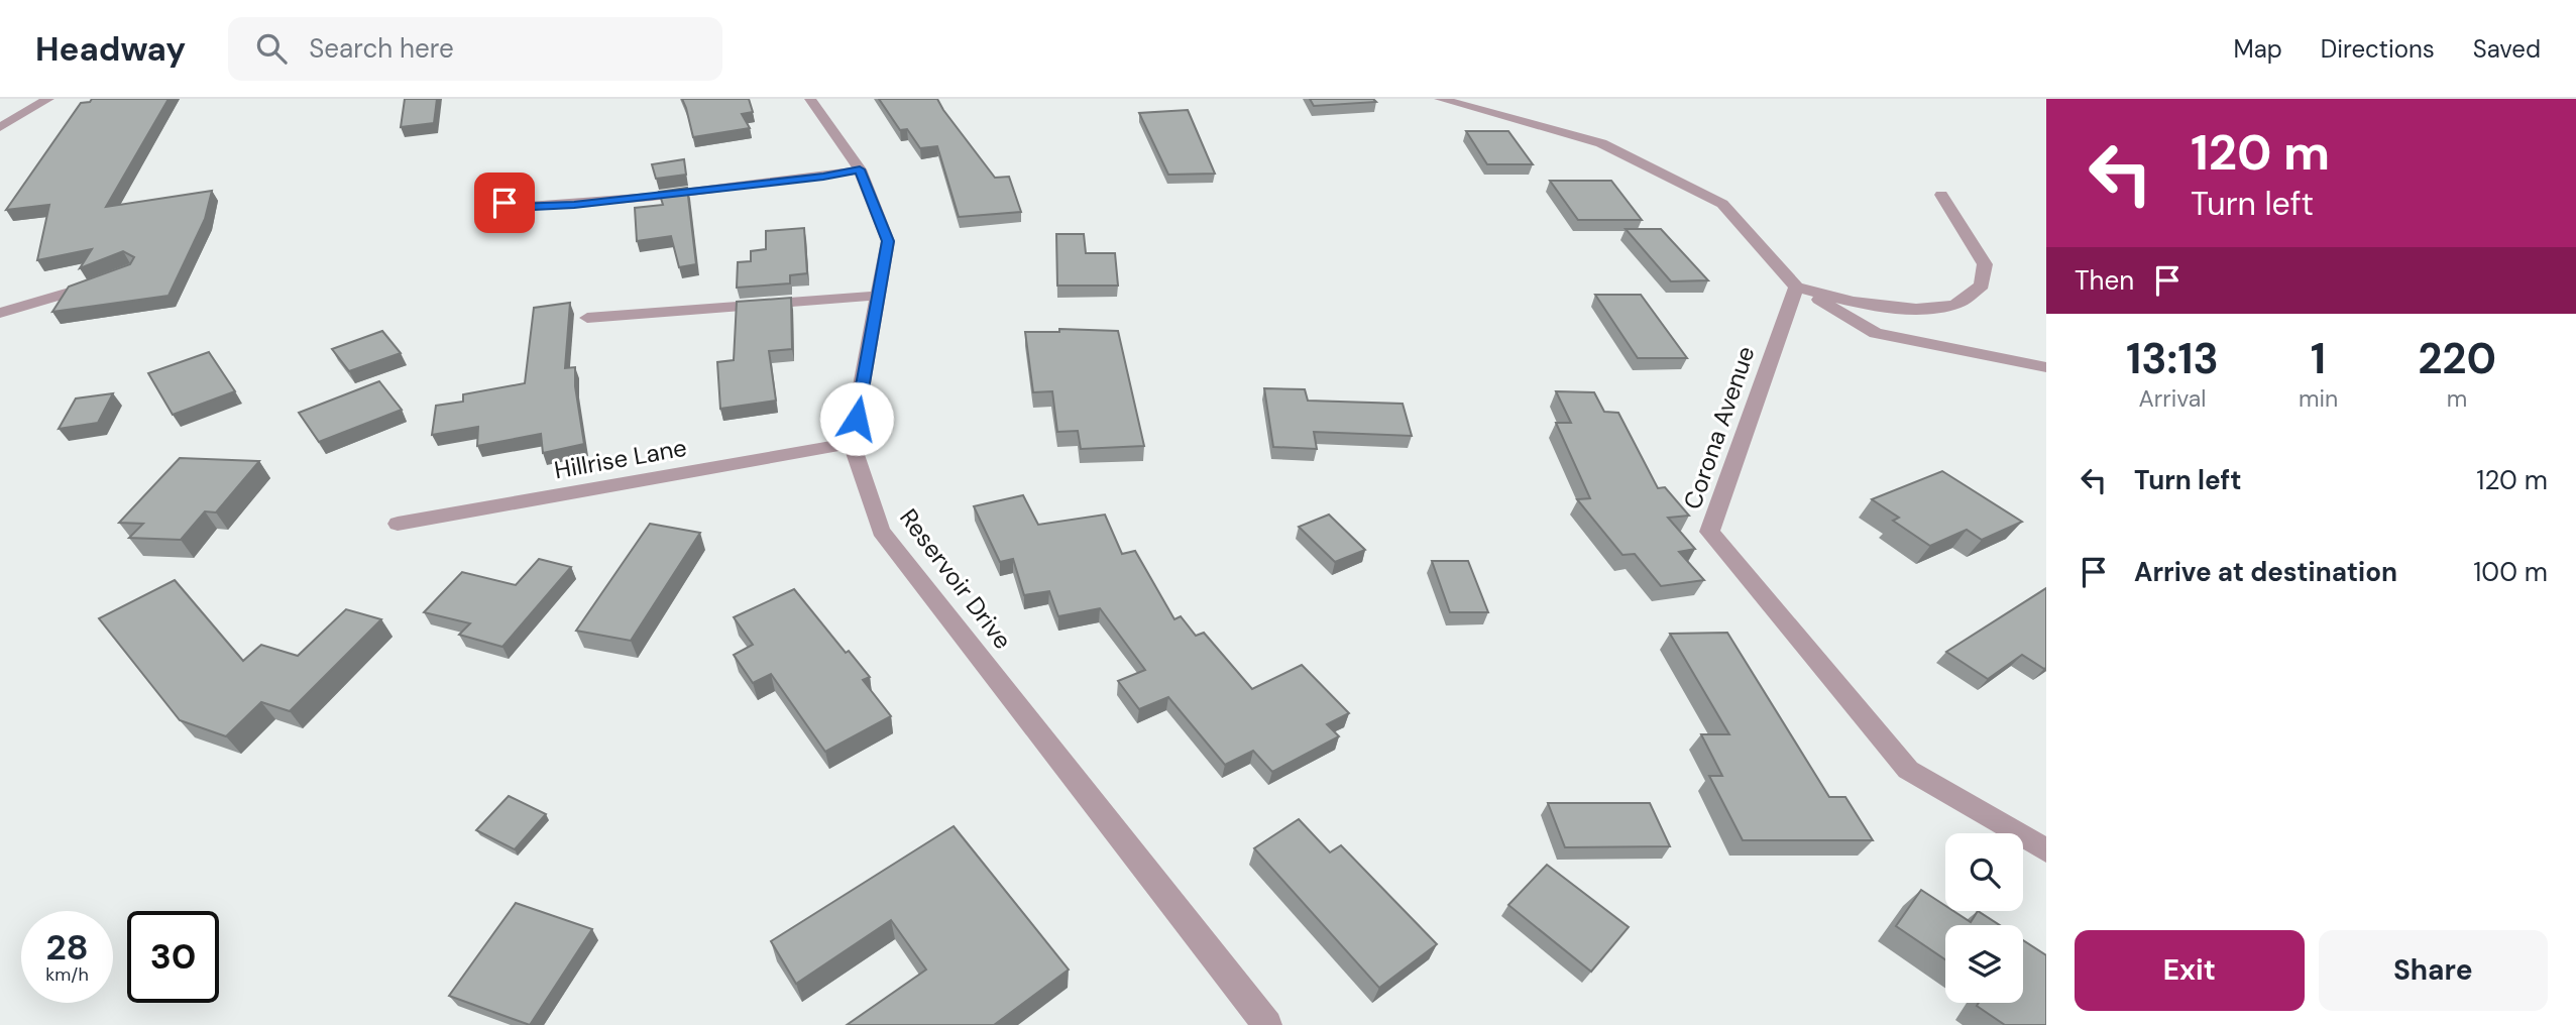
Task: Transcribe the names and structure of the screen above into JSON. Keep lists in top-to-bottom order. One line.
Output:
{"streets":{"street":["Corona Avenue","Hillrise Lane","Reservoir Drive"]},"crossings":[["Hillrise Lane","Reservoir Drive"]],"page":{"header":"Headway","search":"Search here","nav":["Map","Directions","Saved"],"turn":["120 m","Turn left"],"then":"Then","eta":["13:13","Arrival","1","min","220","m"],"list":[{"name":"Turn left","value":"120 m"},{"name":"Arrive at destination","value":"100 m"}],"speed":"28 km/h","limit":"30","buttons":["Exit","Share"]}}
